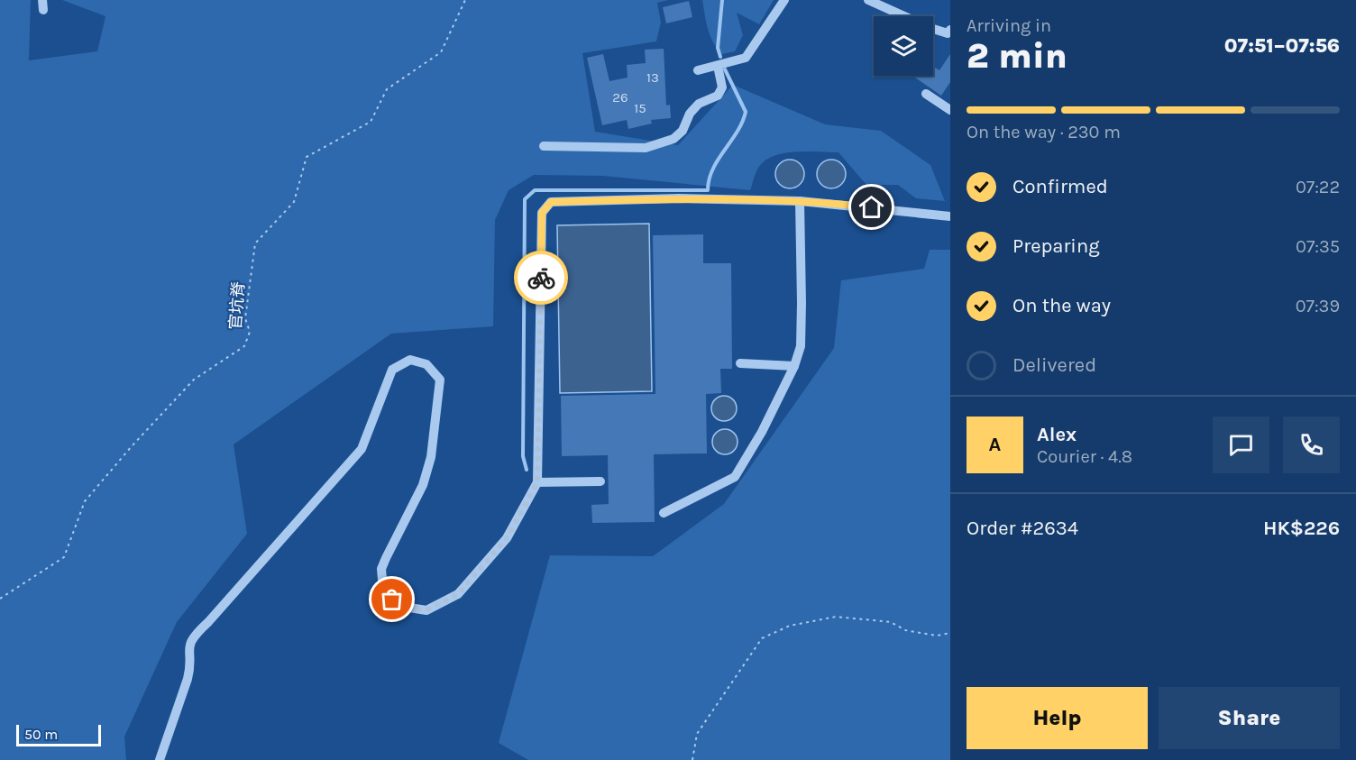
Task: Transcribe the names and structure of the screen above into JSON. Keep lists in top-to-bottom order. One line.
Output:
{"streets":{"path":["官坑脊"]},"house_numbers":["13","26","15"],"scale_bar":"50 m","page":{"heading":["2 min","Arriving in","07:51–07:56"],"panel":["Alex","Courier · 4.8","Order #2634","HK$226"],"bar":"On the way · 230 m","list":[["Confirmed","07:22"],["Preparing","07:35"],["On the way","07:39"],"Delivered"],"round":"A","buttons":["Help","Share"],"scale":"50 m"}}
